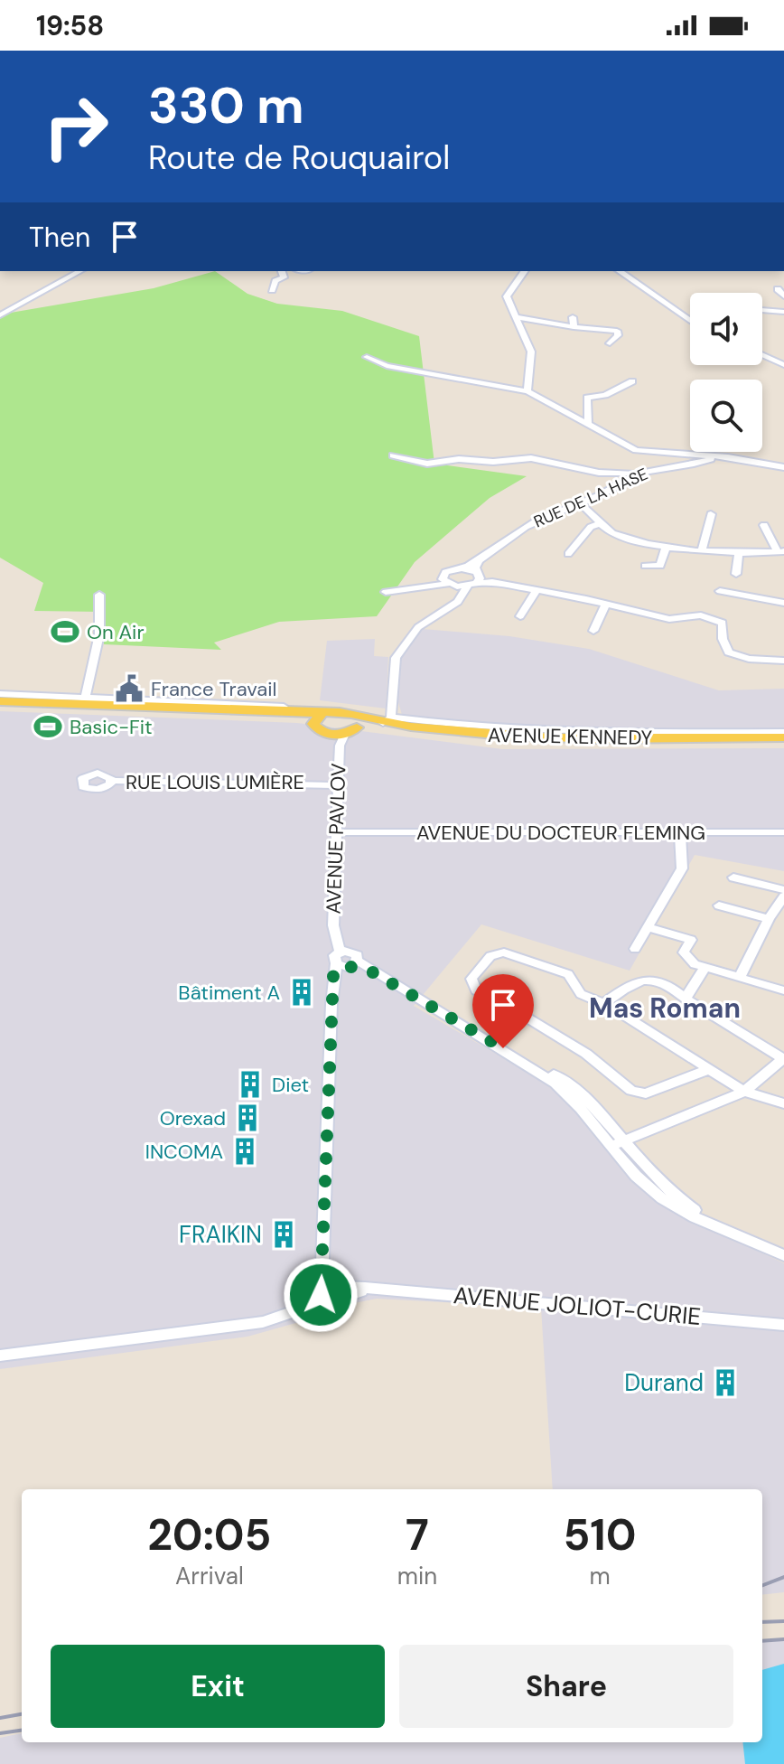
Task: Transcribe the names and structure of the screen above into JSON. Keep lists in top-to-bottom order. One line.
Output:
{"streets":{"main road":["AVENUE KENNEDY"],"street":["RUE DE LA HASE","RUE LOUIS LUMIÈRE","AVENUE DU DOCTEUR FLEMING","AVENUE PAVLOV","AVENUE JOLIOT-CURIE"]},"crossings":[["AVENUE KENNEDY","AVENUE PAVLOV"],["RUE LOUIS LUMIÈRE","AVENUE PAVLOV"],["AVENUE DU DOCTEUR FLEMING","AVENUE PAVLOV"]],"districts":["Mas Roman"],"places":{"sports":["On Air","Basic-Fit"],"public building":["France Travail"],"building":["Bâtiment A","Diet","Orexad","INCOMA","FRAIKIN","Durand"]},"page":{"status":"19:58","turn":["330 m","Route de Rouquairol"],"then":"Then","eta":["20:05","Arrival","7","min","510","m"],"buttons":["Exit","Share"]}}
